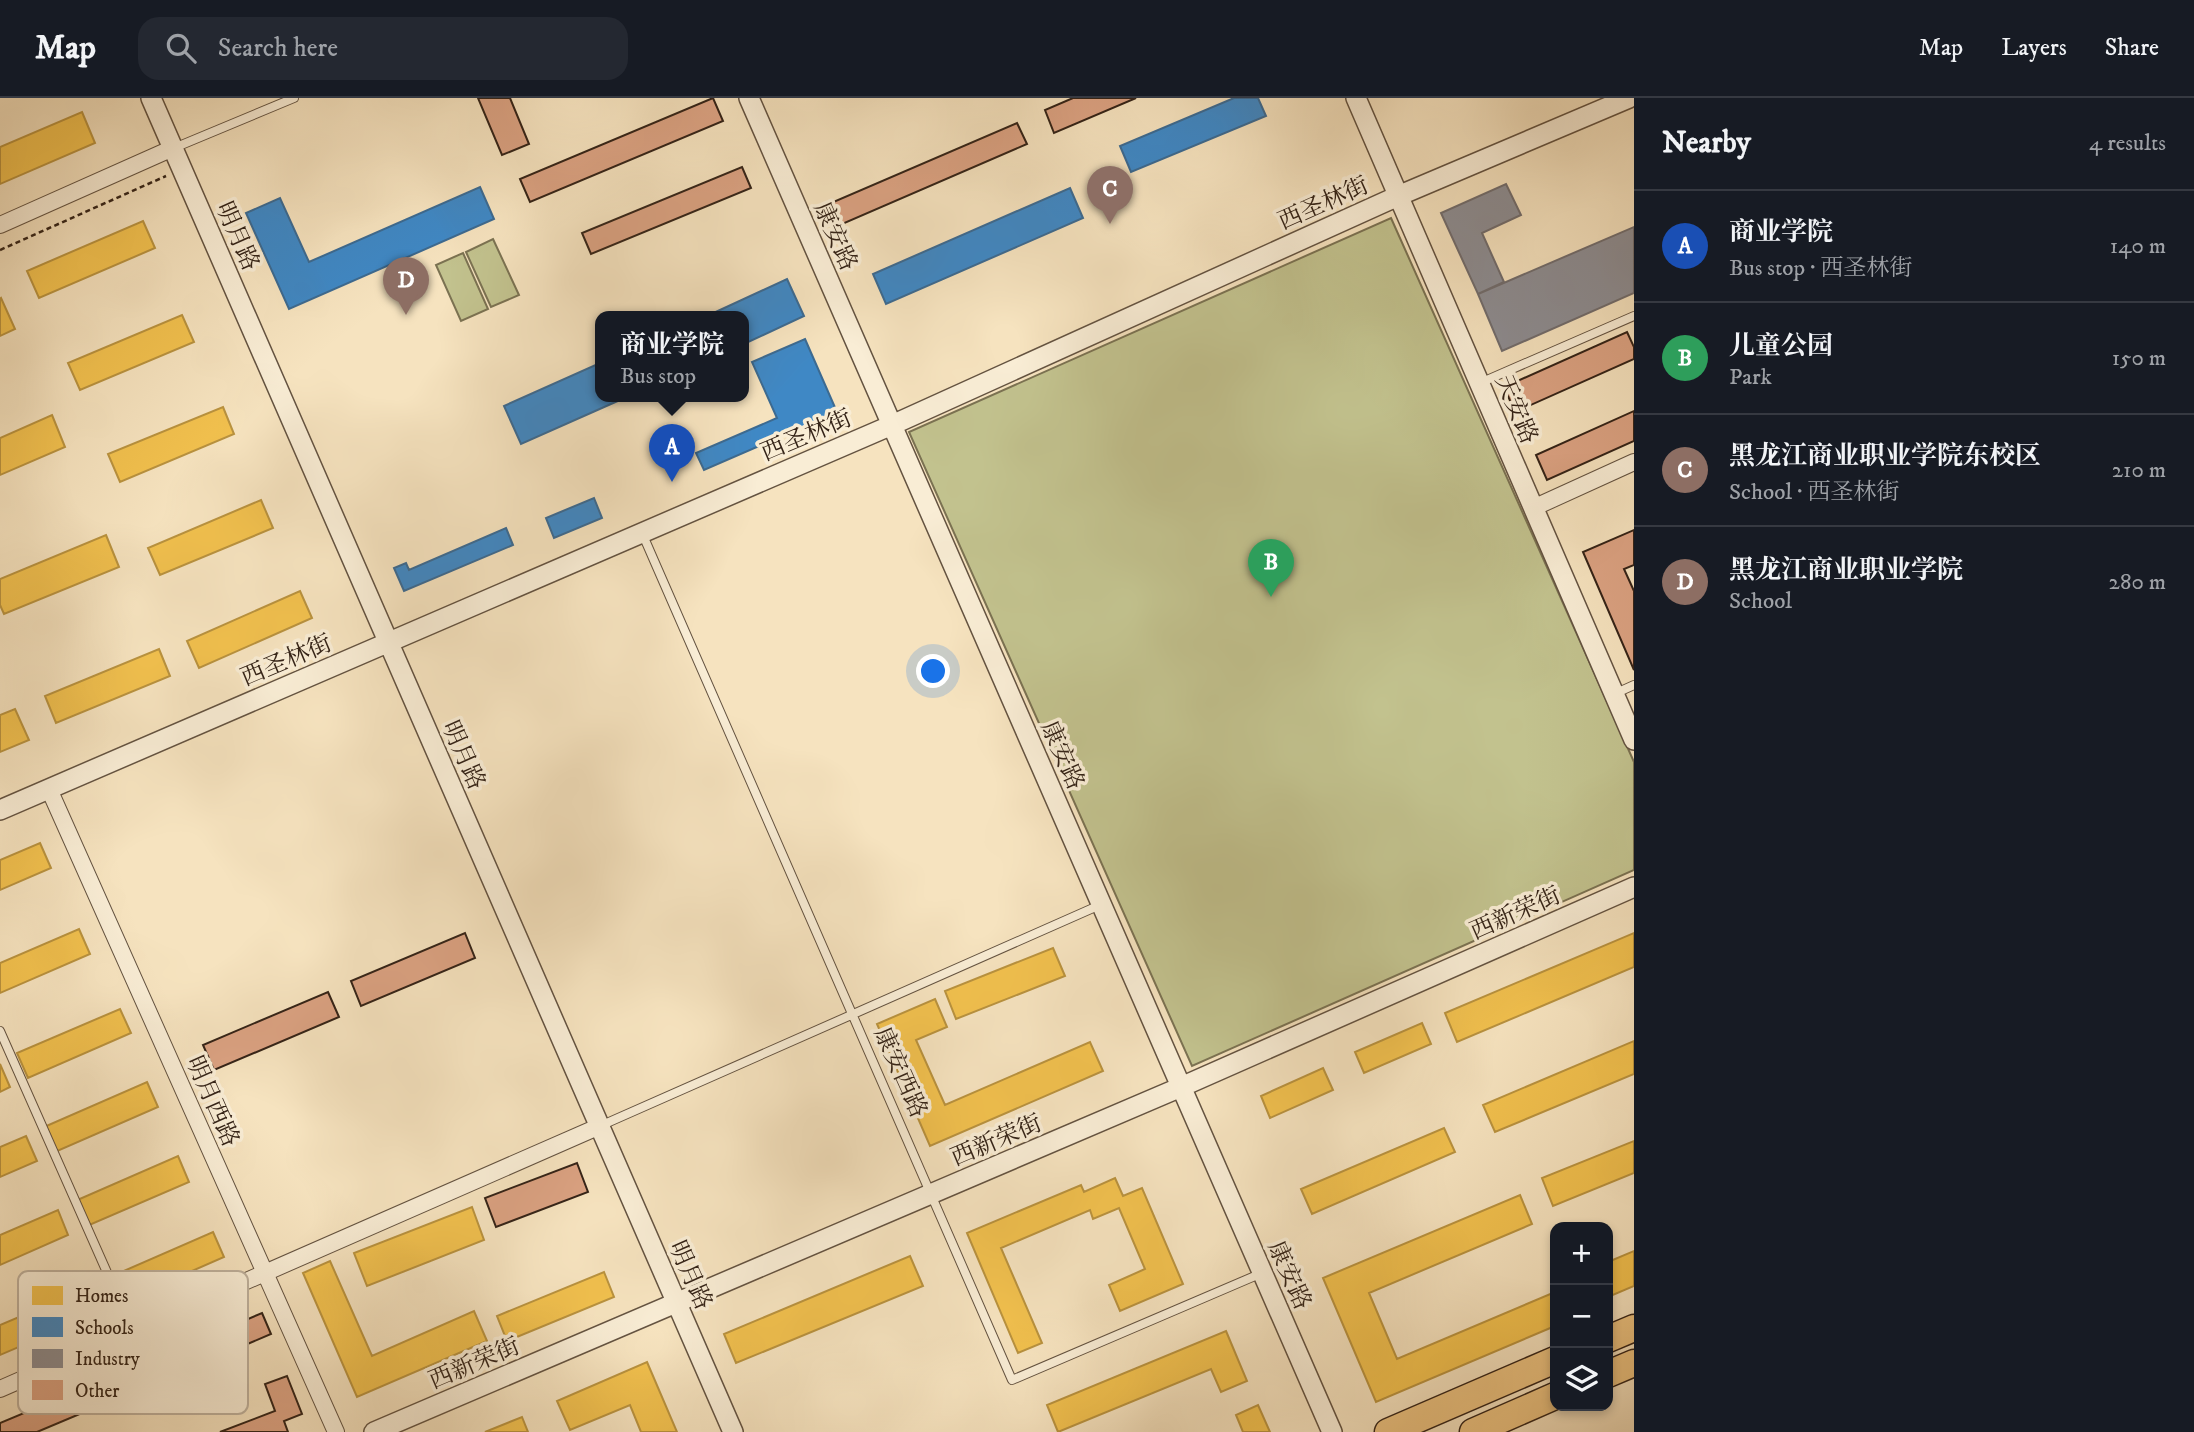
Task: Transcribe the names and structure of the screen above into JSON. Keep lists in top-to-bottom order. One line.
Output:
{"streets":{"street":["西圣林街","明月路","康安路","天安路","西新荣街","明月西路"],"lane":["康安西路"]},"crossings":[["西圣林街","明月路"],["西圣林街","康安路"],["西圣林街","天安路"],["西圣林街","康安西路"],["西圣林街","明月西路"],["明月路","西新荣街"],["康安路","西新荣街"],["康安路","康安西路"],["西新荣街","康安西路"]],"legend":["Homes","Schools","Industry","Other"],"page":{"header":"Map","search":"Search here","nav":["Map","Layers","Share"],"heading":["Nearby","4 results"],"pins":["C","D","A","B"],"list":[{"mark":"A","name":"商业学院","note":"Bus stop · 西圣林街","value":"140 m"},{"mark":"B","name":"儿童公园","note":"Park","value":"150 m"},{"mark":"C","name":"黑龙江商业职业学院东校区","note":"School · 西圣林街","value":"210 m"},{"mark":"D","name":"黑龙江商业职业学院","note":"School","value":"280 m"}],"popup":["商业学院","Bus stop"],"map_buttons":["+","−"]}}
